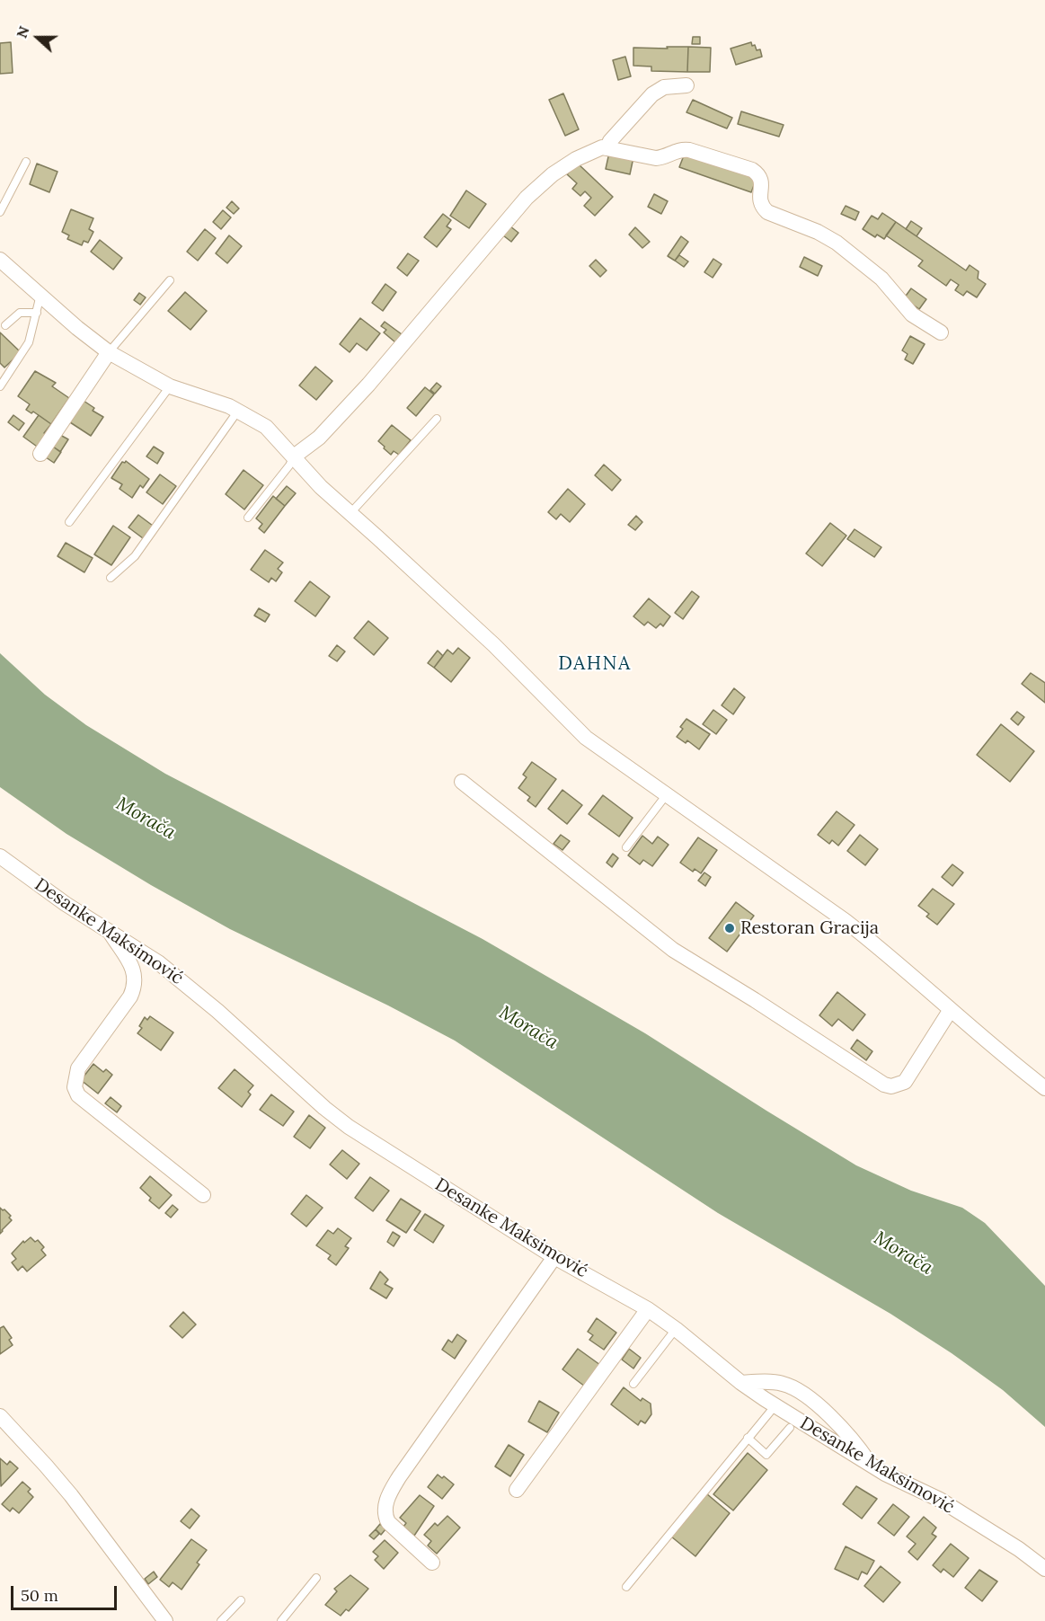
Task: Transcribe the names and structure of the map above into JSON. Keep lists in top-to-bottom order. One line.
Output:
{"streets":{"street":["Desanke Maksimović"]},"districts":["DAHNA"],"water":["Morača"],"places":["Restoran Gracija"],"scale_bar":"50 m","north":"left"}
